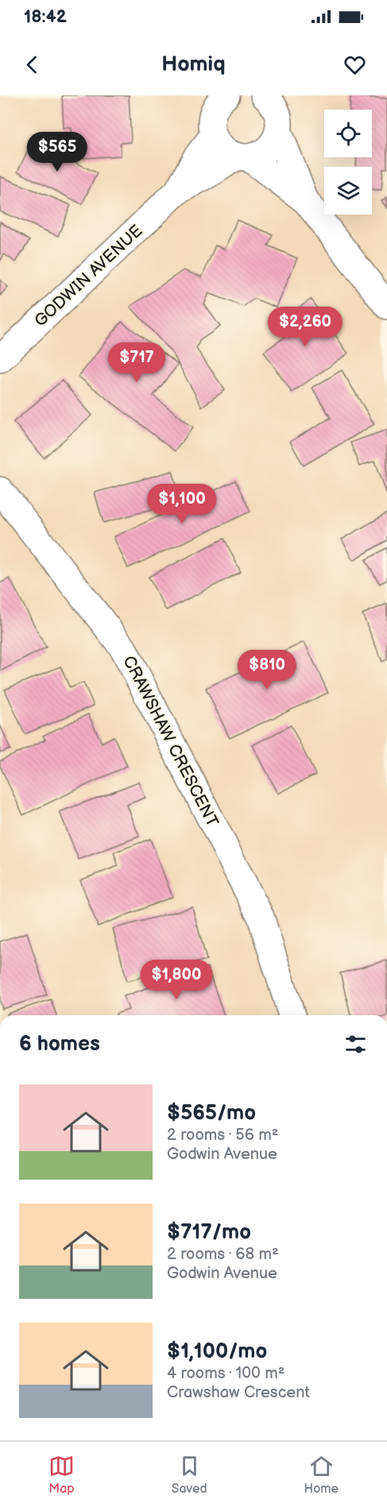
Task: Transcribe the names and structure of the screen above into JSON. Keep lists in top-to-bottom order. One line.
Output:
{"streets":{"street":["GODWIN AVENUE","CRAWSHAW CRESCENT"]},"page":{"status":"18:42","header":"Homiq","price":["$565","$2,260","$717","$1,100","$810","$1,800"],"heading":"6 homes","list":[{"name":"$565/mo","note":"2 rooms · 56 m² · Godwin Avenue"},{"name":"$717/mo","note":"2 rooms · 68 m² · Godwin Avenue"},{"name":"$1,100/mo","note":"4 rooms · 100 m² · Crawshaw Crescent"}],"tabs":["Map","Saved","Home"]}}
